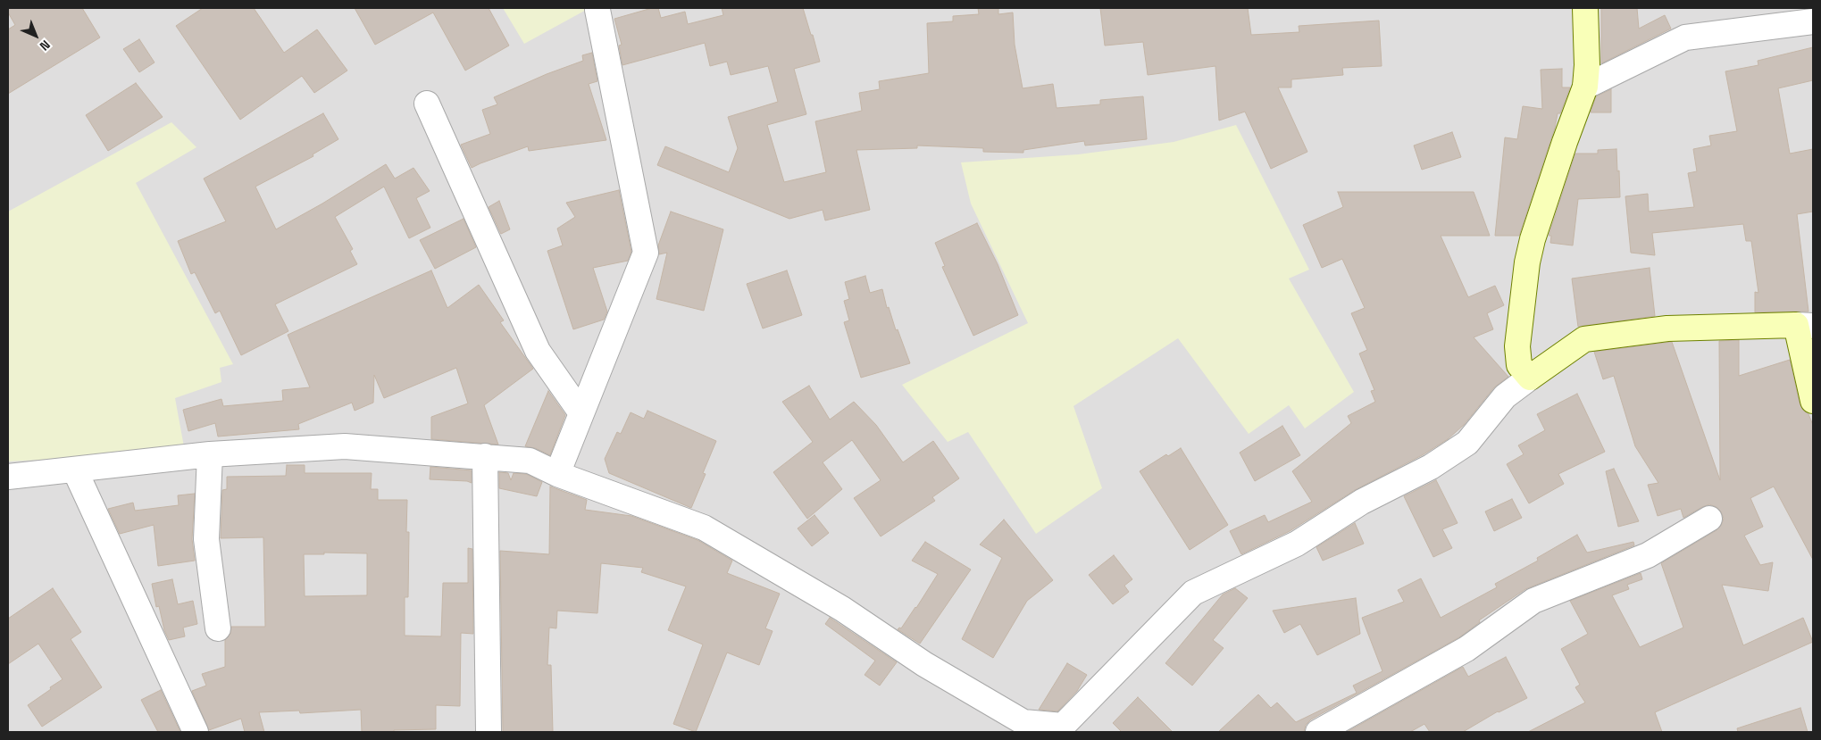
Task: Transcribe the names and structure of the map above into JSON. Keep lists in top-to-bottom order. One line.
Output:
{"north":"bottom right"}
